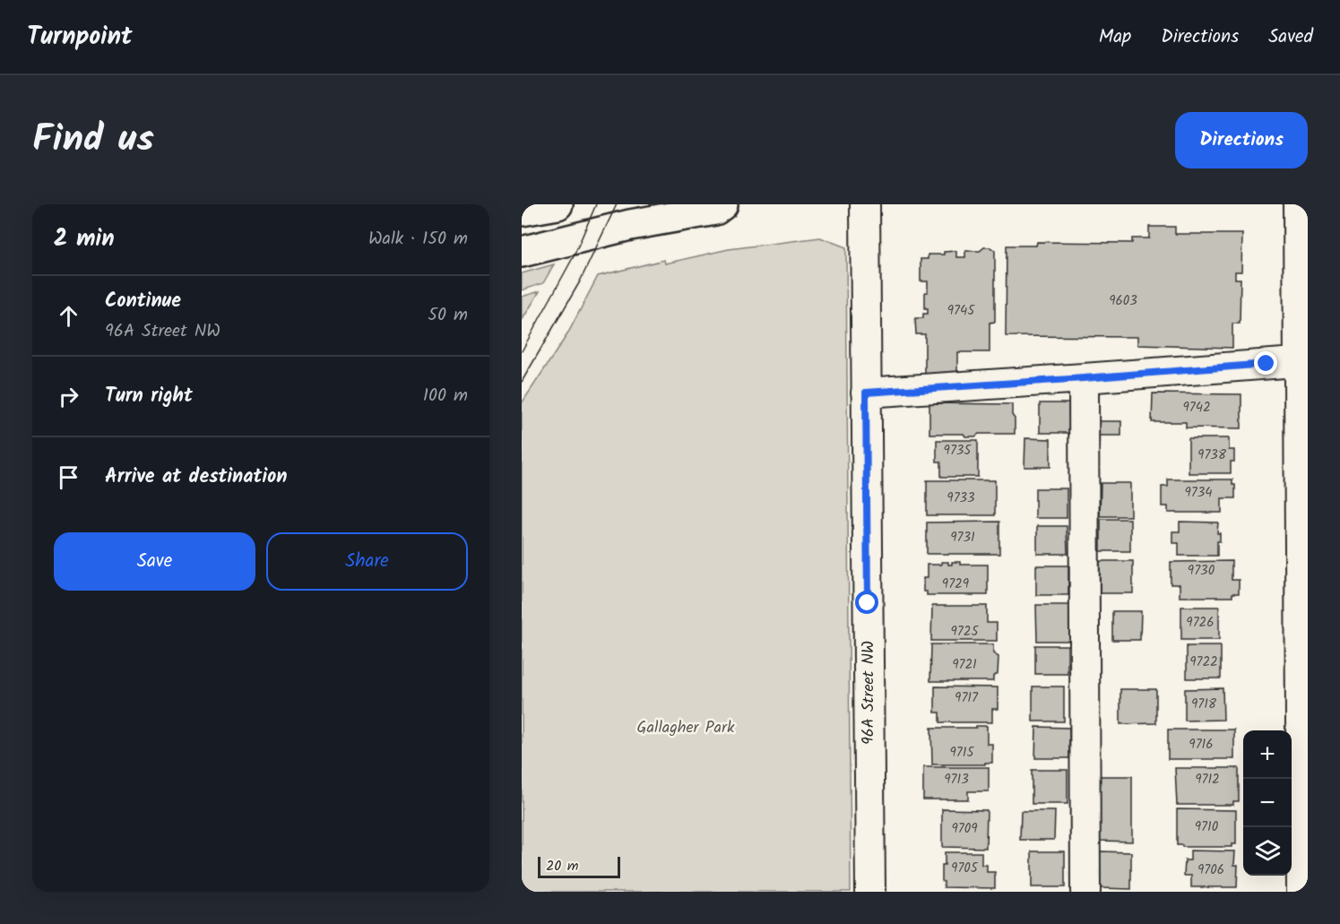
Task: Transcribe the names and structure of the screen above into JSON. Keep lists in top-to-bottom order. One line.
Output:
{"streets":{"street":["96A Street NW"]},"parks":["Gallagher Park"],"house_numbers":["9603","9745","9742","9735","9738","9734","9733","9731","9730","9729","9726","9725","9722","9721","9717","9718","9716","9715","9713","9712","9710","9709","9705","9706"],"scale_bar":"20 m","page":{"header":"Turnpoint","nav":["Map","Directions","Saved"],"title":"Find us","buttons":["Directions",["Save","Share"]],"heading":["2 min","Walk · 150 m"],"list":[["Continue","96A Street NW","50 m"],["Turn right","100 m"],"Arrive at destination"],"map_buttons":["+","−"],"scale":"20 m"}}
